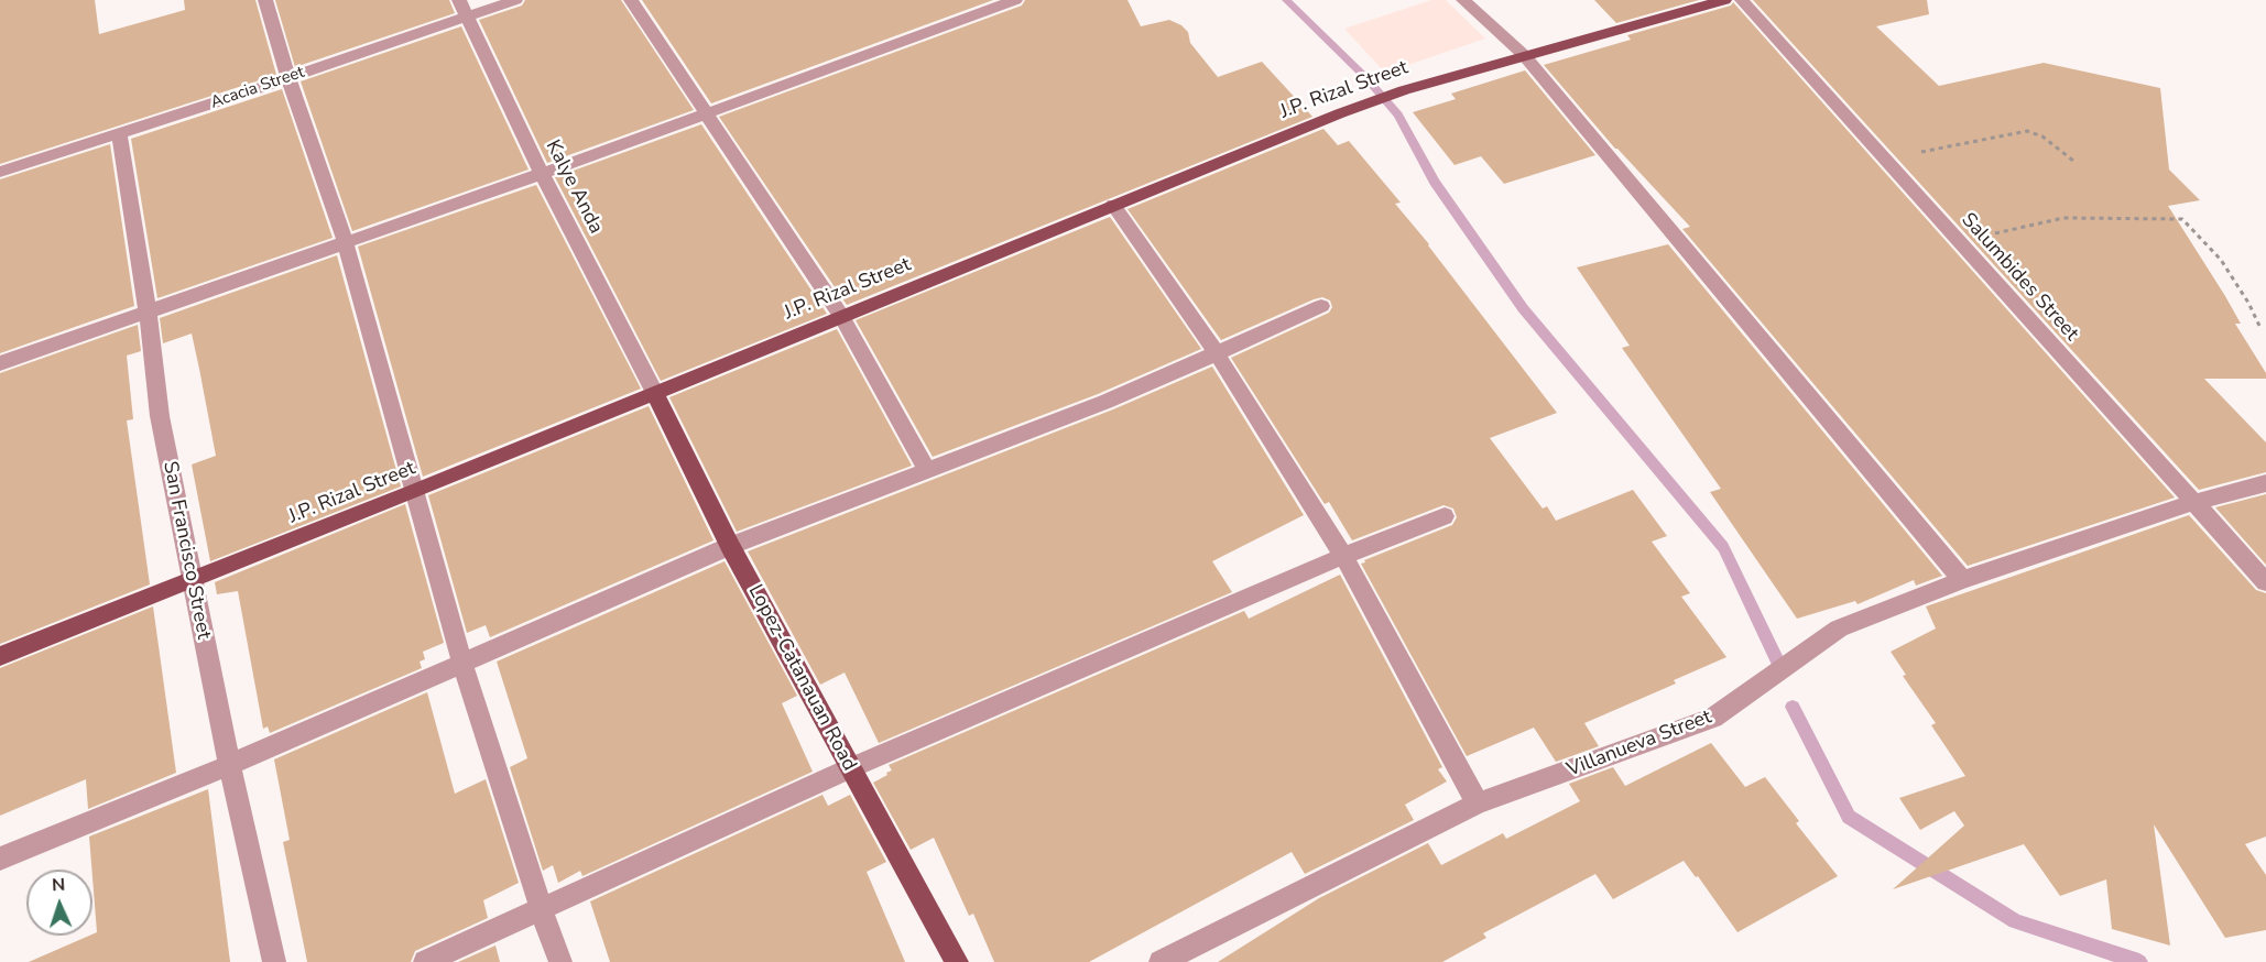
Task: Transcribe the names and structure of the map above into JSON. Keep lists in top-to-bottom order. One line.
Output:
{"streets":{"main road":["J.P. Rizal Street","Lopez-Catanauan Road"],"street":["Acacia Street","Kalye Anda","Salumbides Street","San Francisco Street","Villanueva Street"]},"crossings":[["Acacia Street","Kalye Anda"],["Acacia Street","San Francisco Street"],["J.P. Rizal Street","Kalye Anda"],["J.P. Rizal Street","San Francisco Street"],["J.P. Rizal Street","Lopez-Catanauan Road"],["Kalye Anda","Lopez-Catanauan Road"],["Salumbides Street","Villanueva Street"]],"north":"top"}
